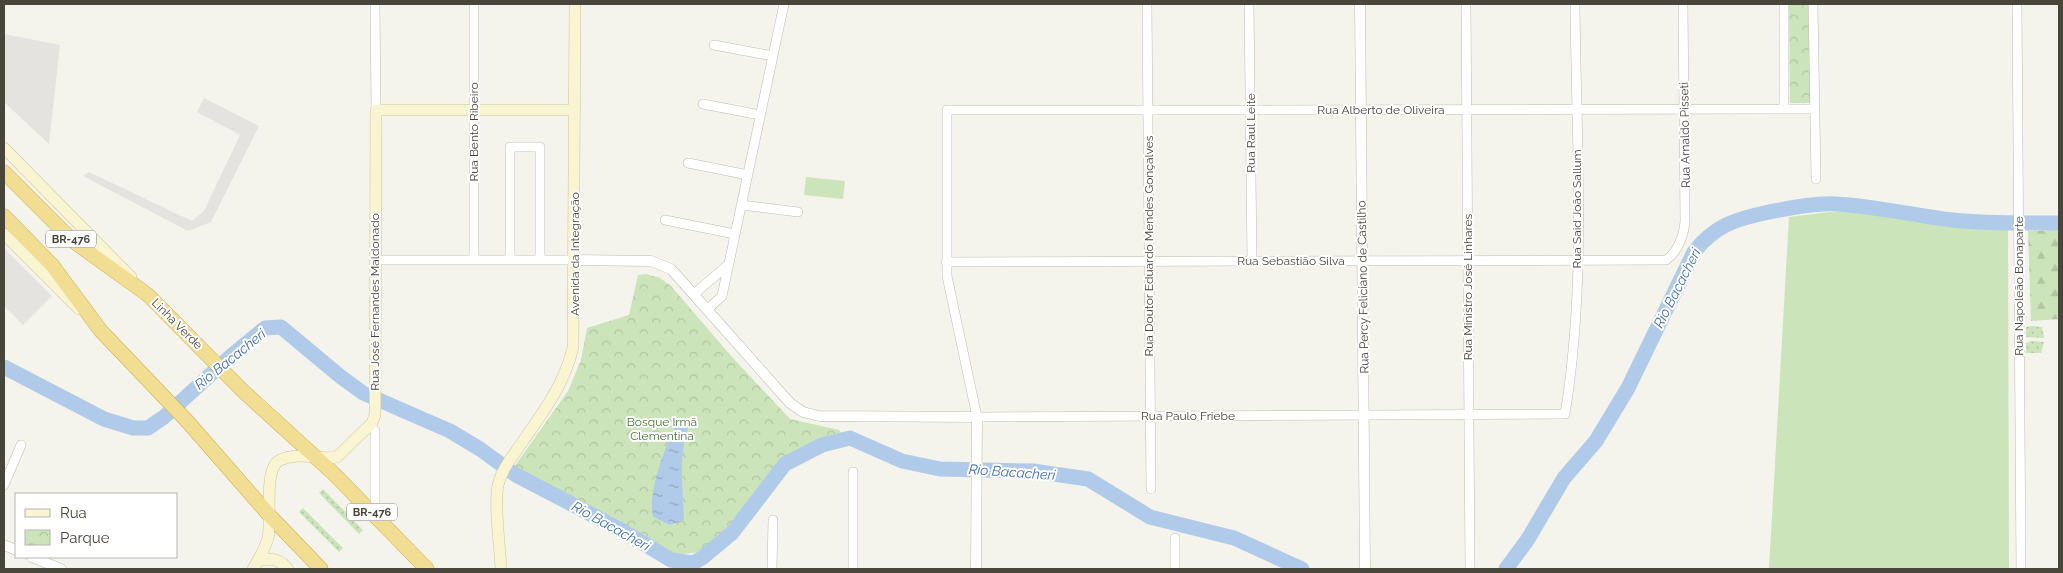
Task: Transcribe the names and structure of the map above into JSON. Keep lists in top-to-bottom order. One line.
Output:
{"streets":{"highway":["BR-476","Linha Verde"],"main road":["Avenida da Integração","Rua José Fernandes Maldonado"],"street":["Rua Alberto de Oliveira","Rua Bento Ribeiro","Rua Raul Leite","Rua Arnaldo Pisseti","Rua Said João Sallum","Rua Doutor Eduardo Mendes Gonçalves","Rua Sebastião Silva","Rua Napoleão Bonaparte","Rua Percy Feliciano de Castilho","Rua Ministro José Linhares","Rua Paulo Friebe"]},"crossings":[["Rua Alberto de Oliveira","Rua Raul Leite"],["Rua Alberto de Oliveira","Rua Arnaldo Pisseti"],["Rua Alberto de Oliveira","Rua Said João Sallum"],["Rua Alberto de Oliveira","Rua Doutor Eduardo Mendes Gonçalves"],["Rua Alberto de Oliveira","Rua Sebastião Silva"],["Rua Alberto de Oliveira","Rua Percy Feliciano de Castilho"],["Rua Alberto de Oliveira","Rua Ministro José Linhares"],["Rua Raul Leite","Rua Sebastião Silva"],["Rua Arnaldo Pisseti","Rua Sebastião Silva"],["Rua Said João Sallum","Rua Sebastião Silva"],["Rua Said João Sallum","Rua Paulo Friebe"],["BR-476","Rua José Fernandes Maldonado"],["Rua Doutor Eduardo Mendes Gonçalves","Rua Sebastião Silva"],["Rua Doutor Eduardo Mendes Gonçalves","Rua Paulo Friebe"],["Rua Sebastião Silva","Rua Percy Feliciano de Castilho"],["Rua Sebastião Silva","Rua Ministro José Linhares"],["Rua Percy Feliciano de Castilho","Rua Paulo Friebe"],["Rua Ministro José Linhares","Rua Paulo Friebe"],["Rua José Fernandes Maldonado","Linha Verde"]],"water":["Rio Bacacheri"],"parks":["Bosque Irmã Clementina"],"legend":["Rua","Parque"]}
